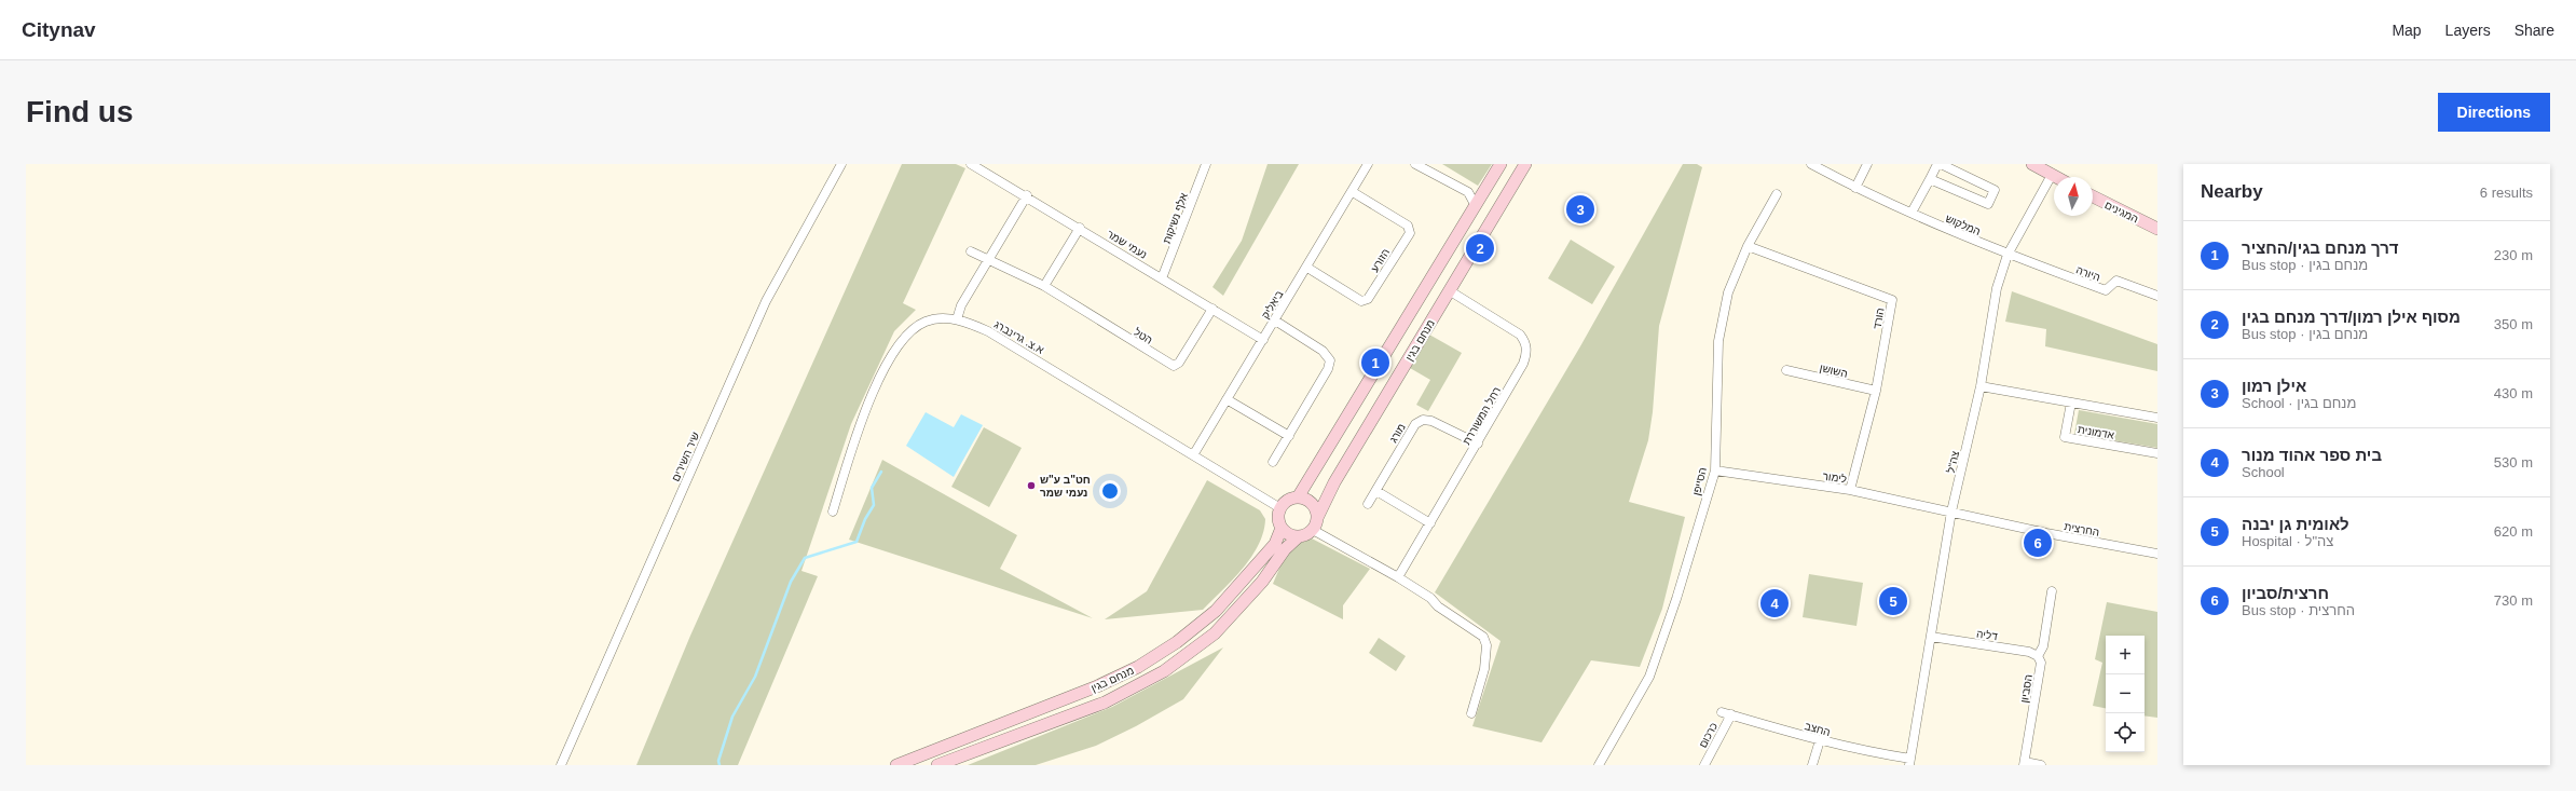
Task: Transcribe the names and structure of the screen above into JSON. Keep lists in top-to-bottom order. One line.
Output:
{"streets":{"main road":["המגינים","מנחם בגין"],"street":["אלף נשיקות","המלקוש","נעמי שמר","הזורע","היורה","ביאליק","הורד","הטל","א.צ. גרינברג","השושן","רחל המשוררת","אדמונית","מורג","שיר השירים","צה\"ל","לימור","הסייפן","החרצית","דליה","הסביון","החצב","כרכום"]},"crossings":[["אלף נשיקות","נעמי שמר"],["המלקוש","היורה"],["המלקוש","צה\"ל"],["נעמי שמר","ביאליק"],["נעמי שמר","הטל"],["הזורע","ביאליק"],["היורה","צה\"ל"],["ביאליק","א.צ. גרינברג"],["הורד","השושן"],["הורד","לימור"],["הורד","הסייפן"],["א.צ. גרינברג","מנחם בגין"],["מנחם בגין","רחל המשוררת"],["רחל המשוררת","מורג"],["צה\"ל","לימור"],["צה\"ל","החרצית"],["צה\"ל","דליה"],["צה\"ל","החצב"],["לימור","הסייפן"],["לימור","החרצית"],["דליה","הסביון"],["החצב","כרכום"]],"places":["חט\"ב ע\"ש נעמי שמר"],"north":"top","page":{"header":"Citynav","nav":["Map","Layers","Share"],"buttons":"Directions","title":"Find us","heading":["Nearby","6 results"],"pins":["3","2","1","6","5","4"],"list":[{"mark":"1","name":"דרך מנחם בגין/החציר","note":"Bus stop · מנחם בגין","value":"230 m"},{"mark":"2","name":"מסוף אילן רמון/דרך מנחם בגין","note":"Bus stop · מנחם בגין","value":"350 m"},{"mark":"3","name":"אילן רמון","note":"School · מנחם בגין","value":"430 m"},{"mark":"4","name":"בית ספר אהוד מנור","note":"School","value":"530 m"},{"mark":"5","name":"לאומית גן יבנה","note":"Hospital · צה\"ל","value":"620 m"},{"mark":"6","name":"חרצית/סביון","note":"Bus stop · החרצית","value":"730 m"}],"map_buttons":["+","−"]}}
